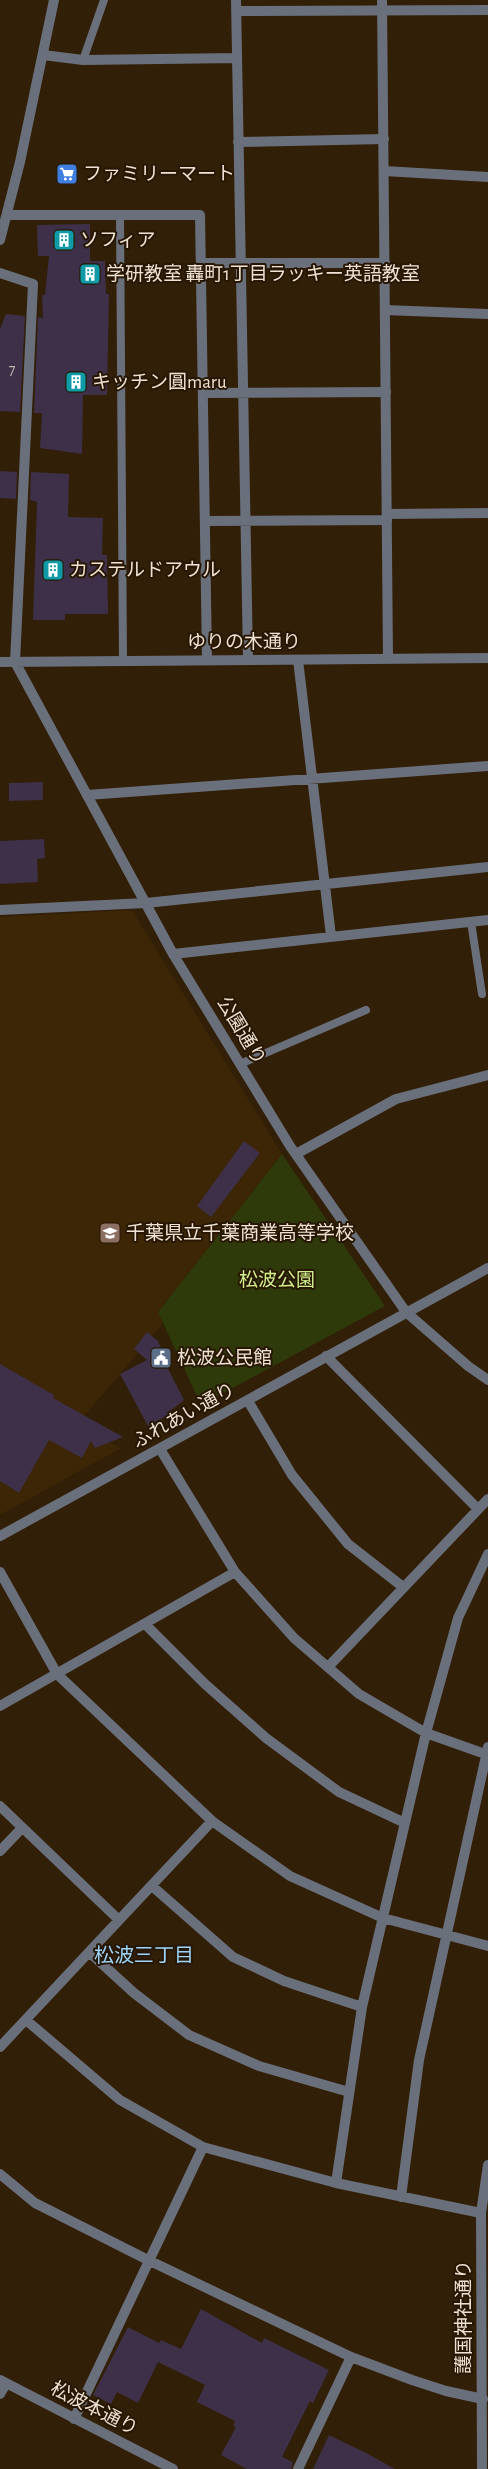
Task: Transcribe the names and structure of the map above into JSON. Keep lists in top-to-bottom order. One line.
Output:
{"streets":{"street":["ゆりの木通り","公園通り","ふれあい通り","護国神社通り","松波本通り"]},"crossings":[["ゆりの木通り","公園通り"],["公園通り","ふれあい通り"]],"districts":["松波三丁目"],"parks":["松波公園"],"places":{"supermarket":["ファミリーマート"],"building":["ソフィア","学研教室 轟町1丁目ラッキー英語教室","キッチン圓maru","カステルドアウル"],"school or university":["千葉県立千葉商業高等学校"],"public building":["松波公民館"]},"house_numbers":["7"]}
